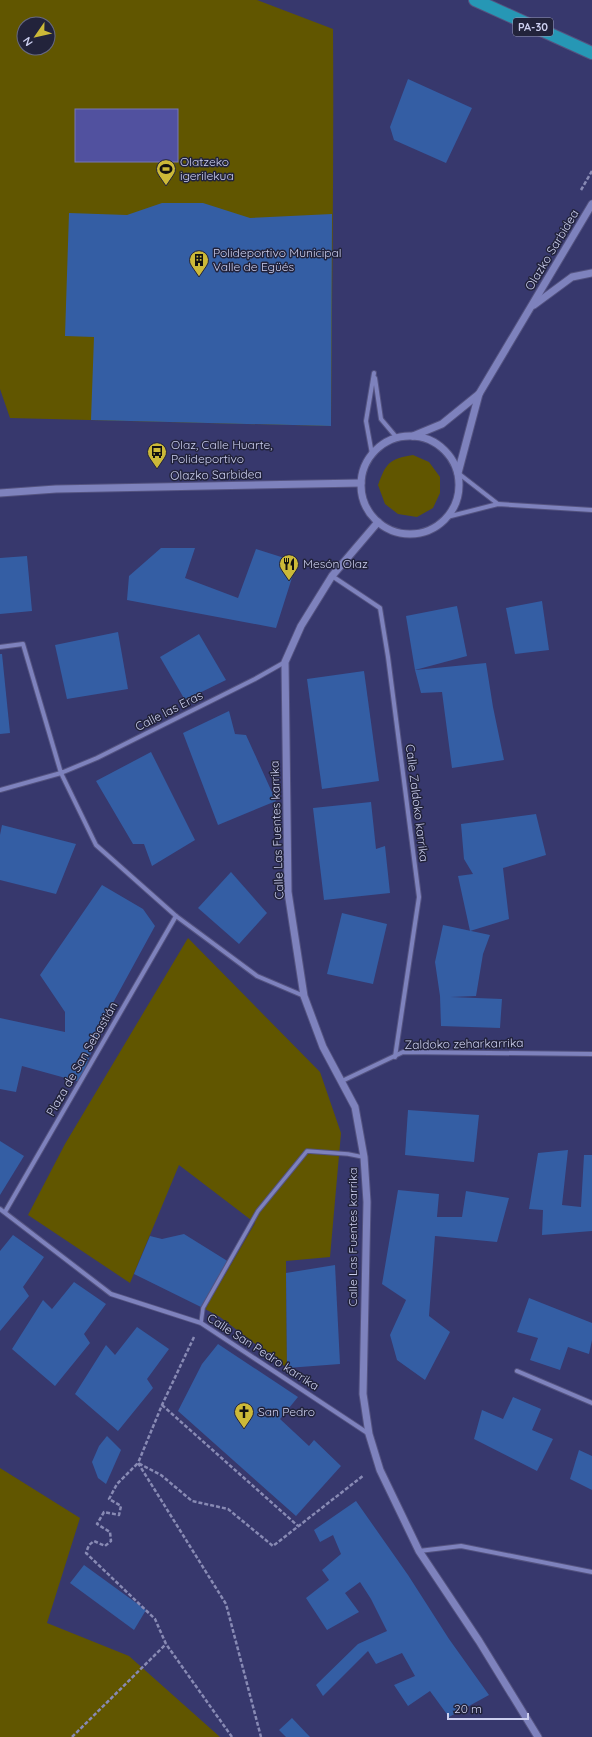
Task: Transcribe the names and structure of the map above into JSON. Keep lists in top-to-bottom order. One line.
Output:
{"streets":{"highway":["PA-30"],"street":["Olazko Sarbidea","Calle las Eras","Calle Zaldoko karrika","Calle Las Fuentes karrika","Zaldoko zeharkarrika","Plaza de San Sebastián","Calle San Pedro karrika"]},"crossings":[["Olazko Sarbidea","Calle Las Fuentes karrika"],["Calle las Eras","Calle Las Fuentes karrika"],["Calle Zaldoko karrika","Calle Las Fuentes karrika"],["Calle Zaldoko karrika","Zaldoko zeharkarrika"],["Calle Las Fuentes karrika","Zaldoko zeharkarrika"],["Calle Las Fuentes karrika","Calle San Pedro karrika"],["Plaza de San Sebastián","Calle San Pedro karrika"]],"places":{"sports":["Olatzeko igerilekua"],"building":["Polideportivo Municipal Valle de Egüés"],"bus stop":["Olaz, Calle Huarte, Polideportivo"],"restaurant":["Mesón Olaz"],"church":["San Pedro"]},"scale_bar":"20 m","north":"bottom left"}
